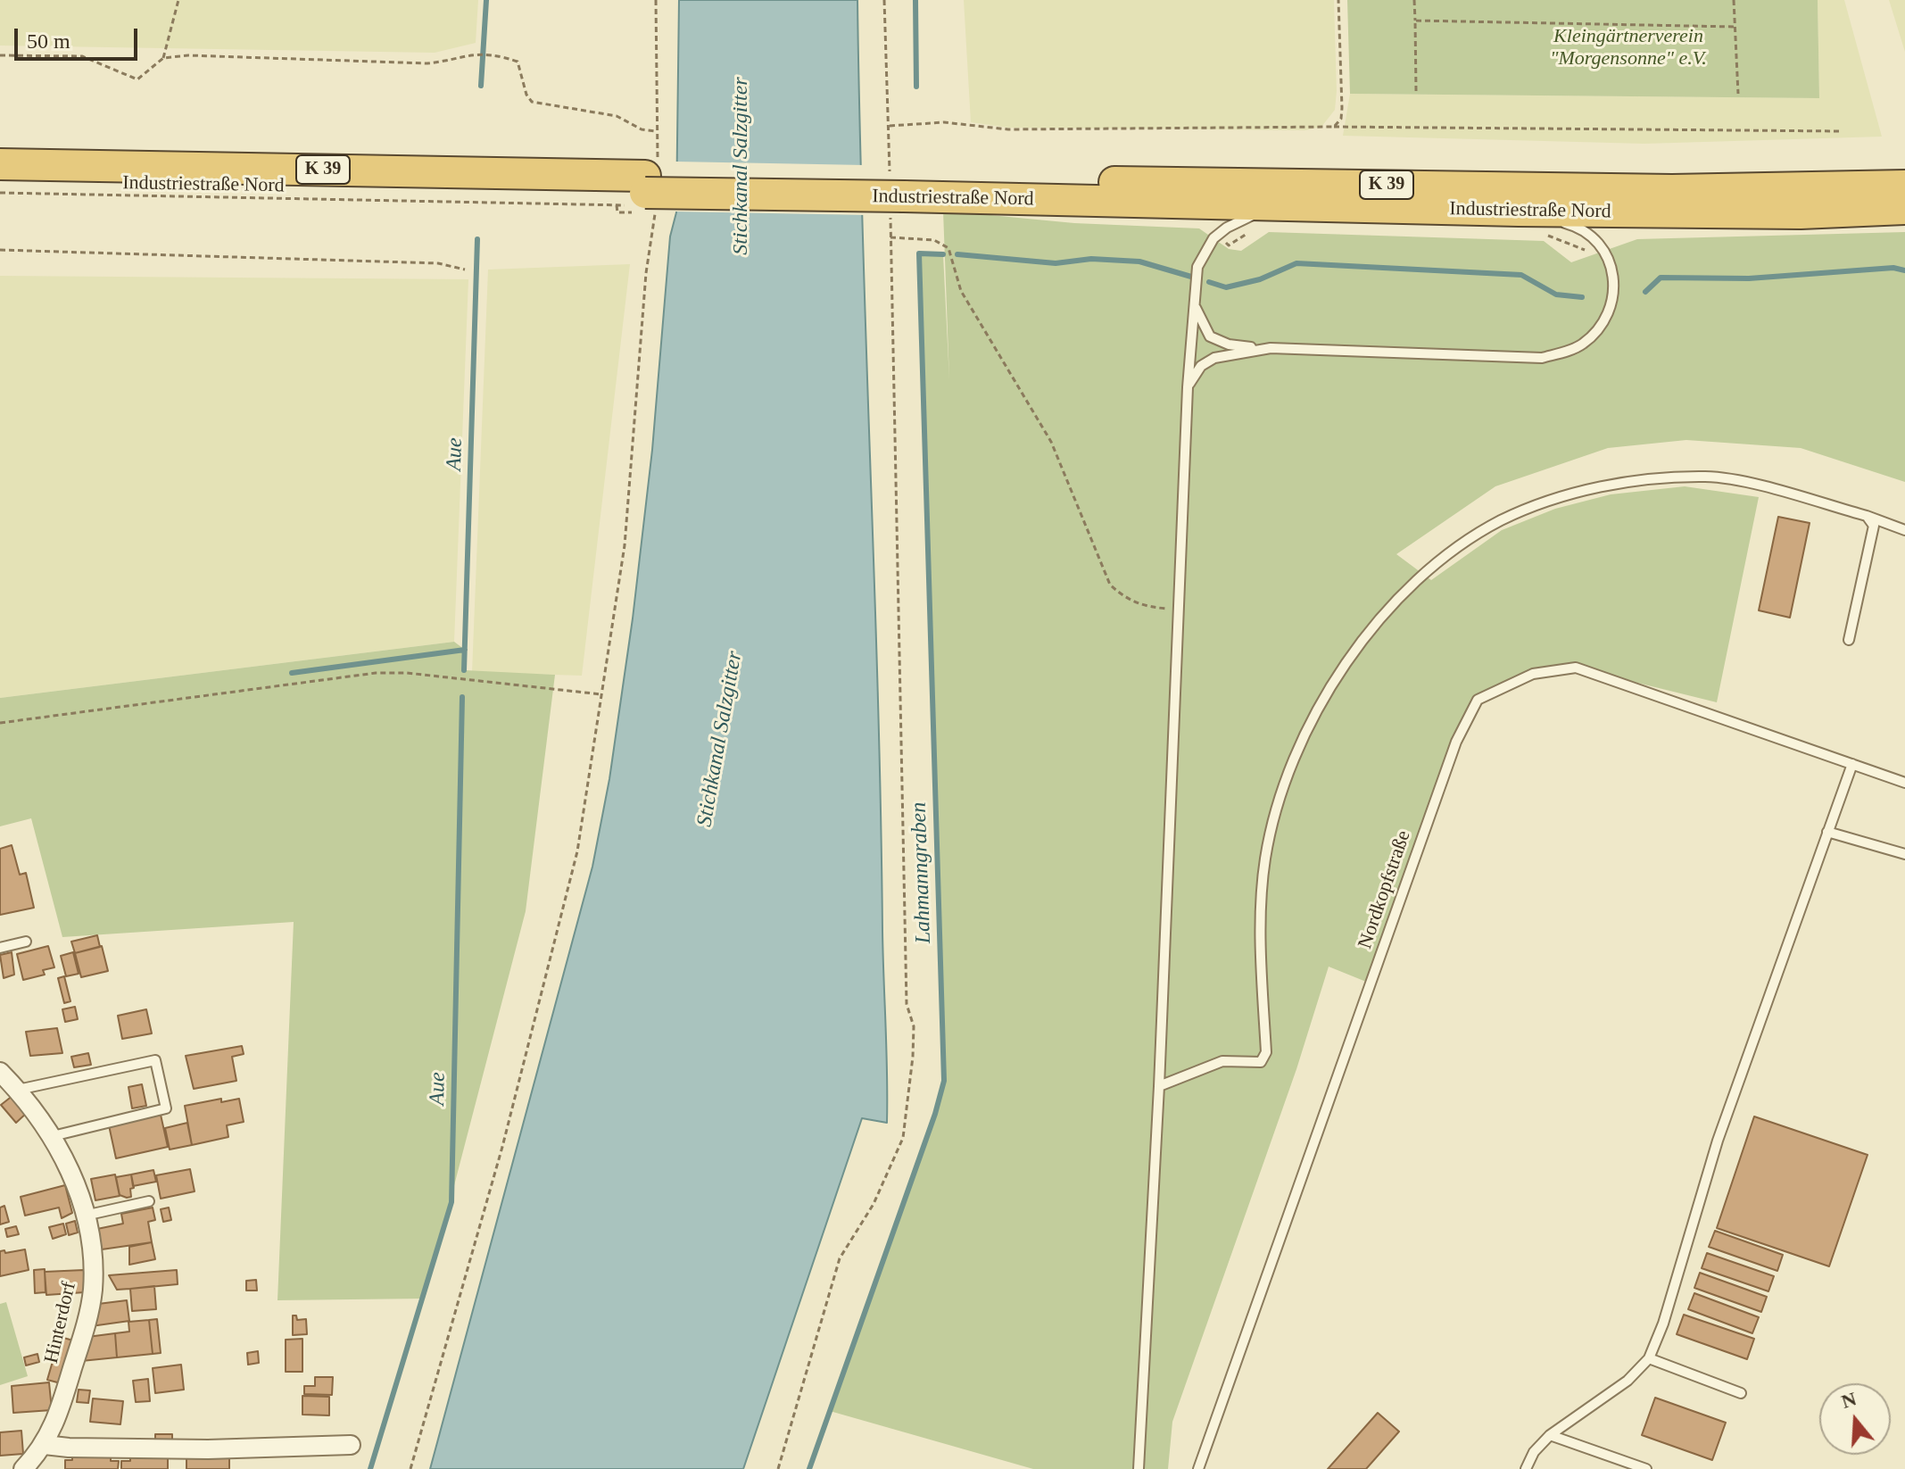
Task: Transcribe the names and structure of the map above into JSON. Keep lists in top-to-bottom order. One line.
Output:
{"streets":{"highway":["K 39","Industriestraße Nord"],"street":["Hinterdorf"],"lane":["Nordkopfstraße"]},"water":["Stichkanal Salzgitter","Aue","Lahmanngraben"],"parks":["Kleingärtnerverein \"Morgensonne\" e.V."],"scale_bar":"50 m","north":"top"}
